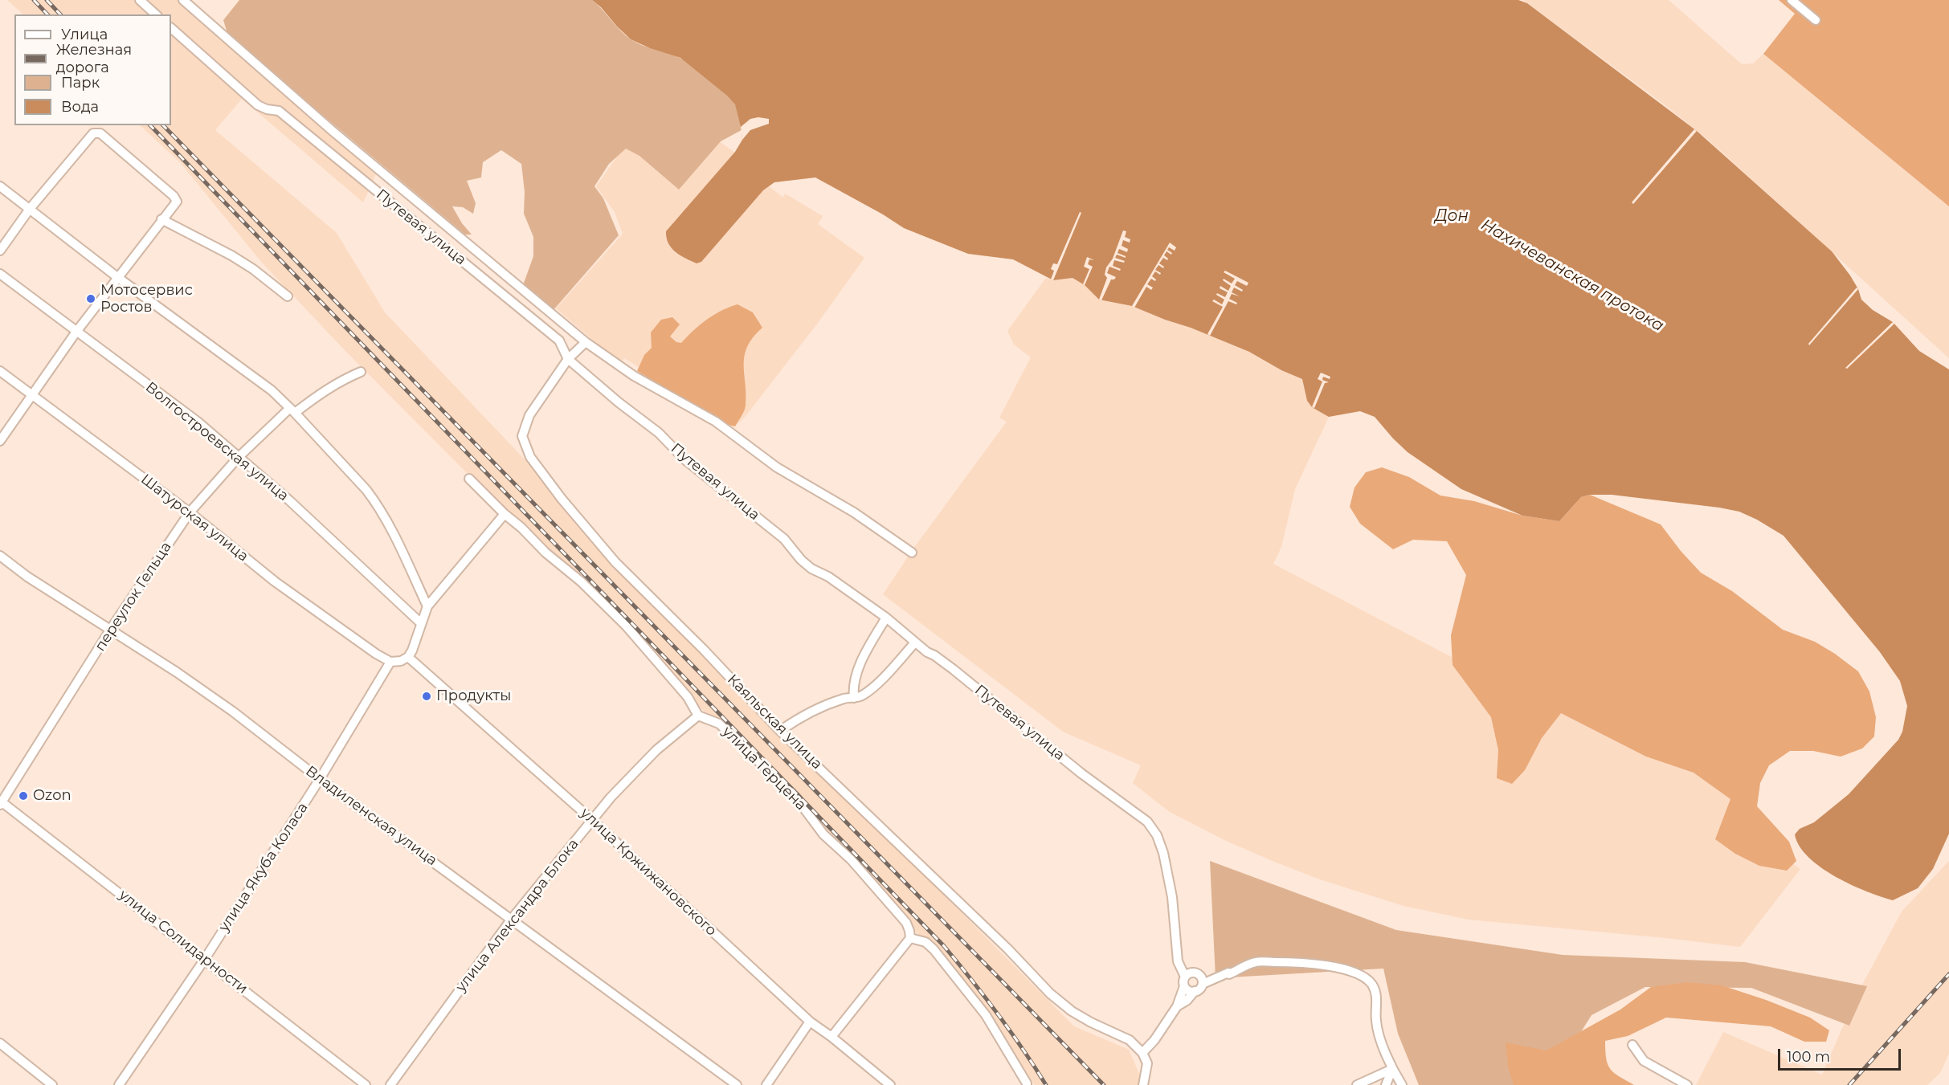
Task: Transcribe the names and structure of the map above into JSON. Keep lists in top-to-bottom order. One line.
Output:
{"streets":{"street":["Путевая улица","Волгостроевская улица","Шатурская улица","переулок Гельца","Каяльская улица","улица Герцена","Владиленская улица","улица Якуба Коласа","улица Кржижановского","улица Александра Блока","улица Солидарности"]},"crossings":[["Путевая улица","Каяльская улица"],["Волгостроевская улица","переулок Гельца"],["Шатурская улица","переулок Гельца"],["Шатурская улица","улица Якуба Коласа"],["переулок Гельца","Владиленская улица"],["переулок Гельца","улица Солидарности"],["улица Герцена","улица Александра Блока"],["Владиленская улица","улица Якуба Коласа"],["Владиленская улица","улица Александра Блока"],["улица Якуба Коласа","улица Солидарности"],["улица Кржижановского","улица Александра Блока"]],"water":["Дон","Нахичеванская протока"],"places":["Мотосервис Ростов","Продукты","Ozon"],"legend":["Улица","Железная дорога","Парк","Вода"],"scale_bar":"100 m"}
